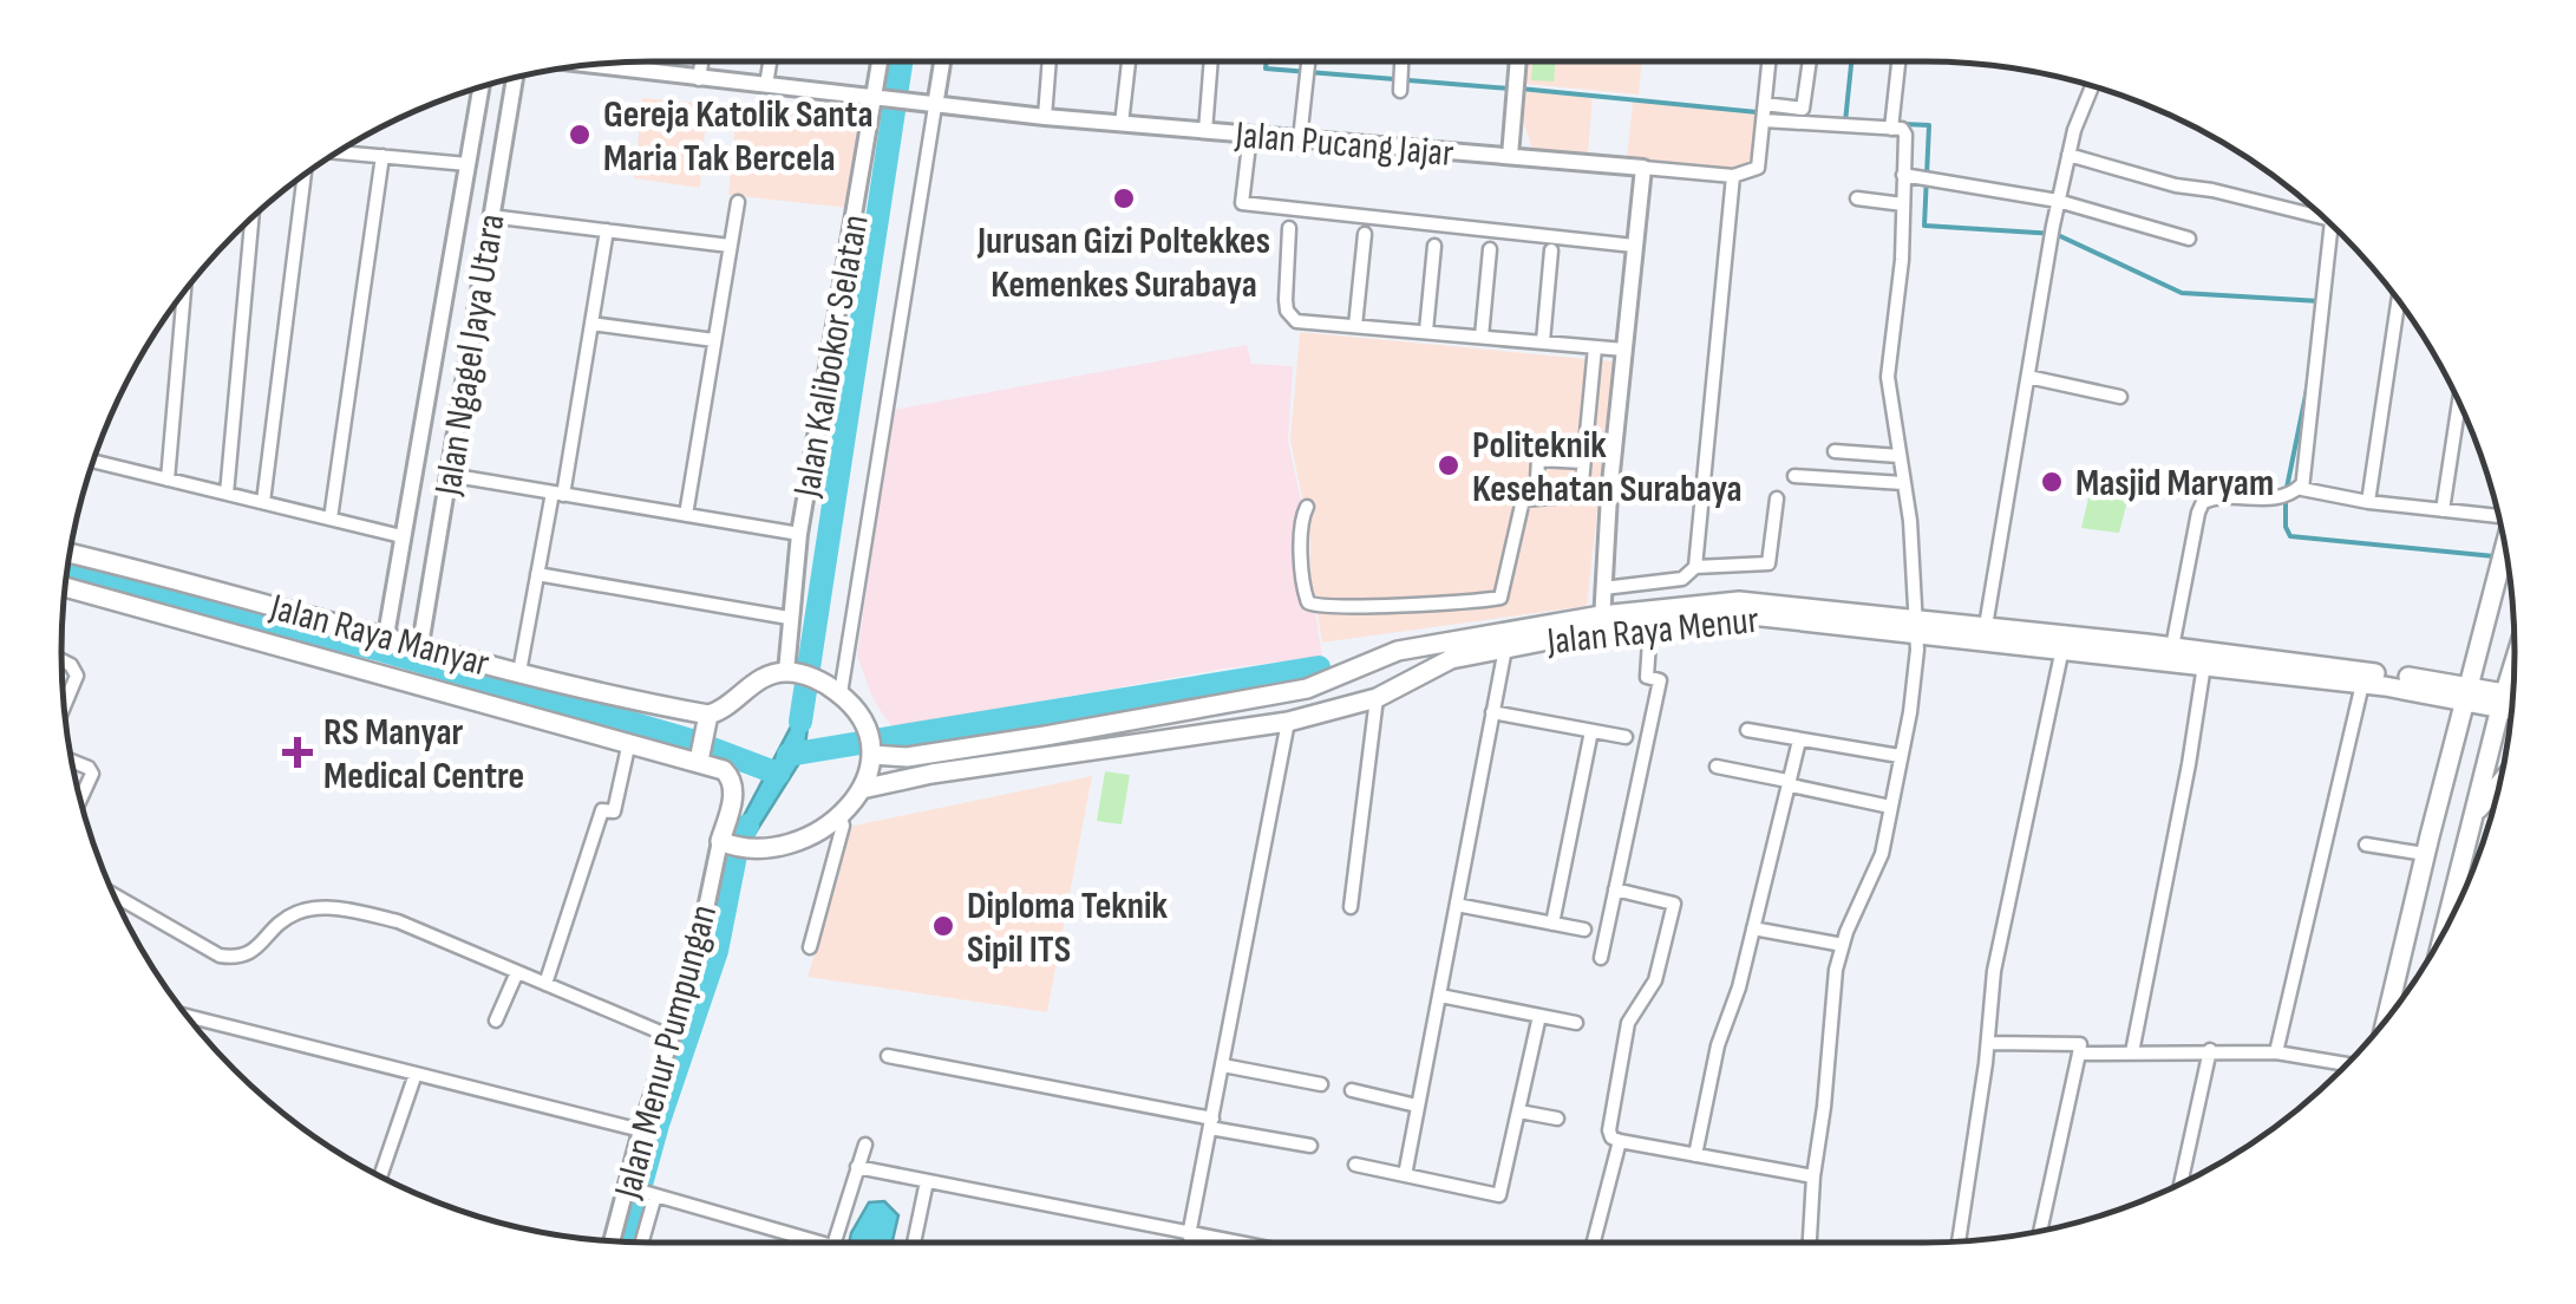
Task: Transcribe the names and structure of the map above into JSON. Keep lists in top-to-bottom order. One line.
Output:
{"streets":{"main road":["Jalan Raya Menur","Jalan Raya Manyar"],"street":["Jalan Pucang Jajar","Jalan Ngagel Jaya Utara","Jalan Kalibokor Selatan","Jalan Menur Pumpungan"]},"crossings":[["Jalan Pucang Jajar","Jalan Kalibokor Selatan"],["Jalan Ngagel Jaya Utara","Jalan Raya Manyar"]],"places":{"other":["Gereja Katolik Santa Maria Tak Bercela","Jurusan Gizi Poltekkes Kemenkes Surabaya","Politeknik Kesehatan Surabaya","Masjid Maryam","Diploma Teknik Sipil ITS"],"health":["RS Manyar Medical Centre"]}}
